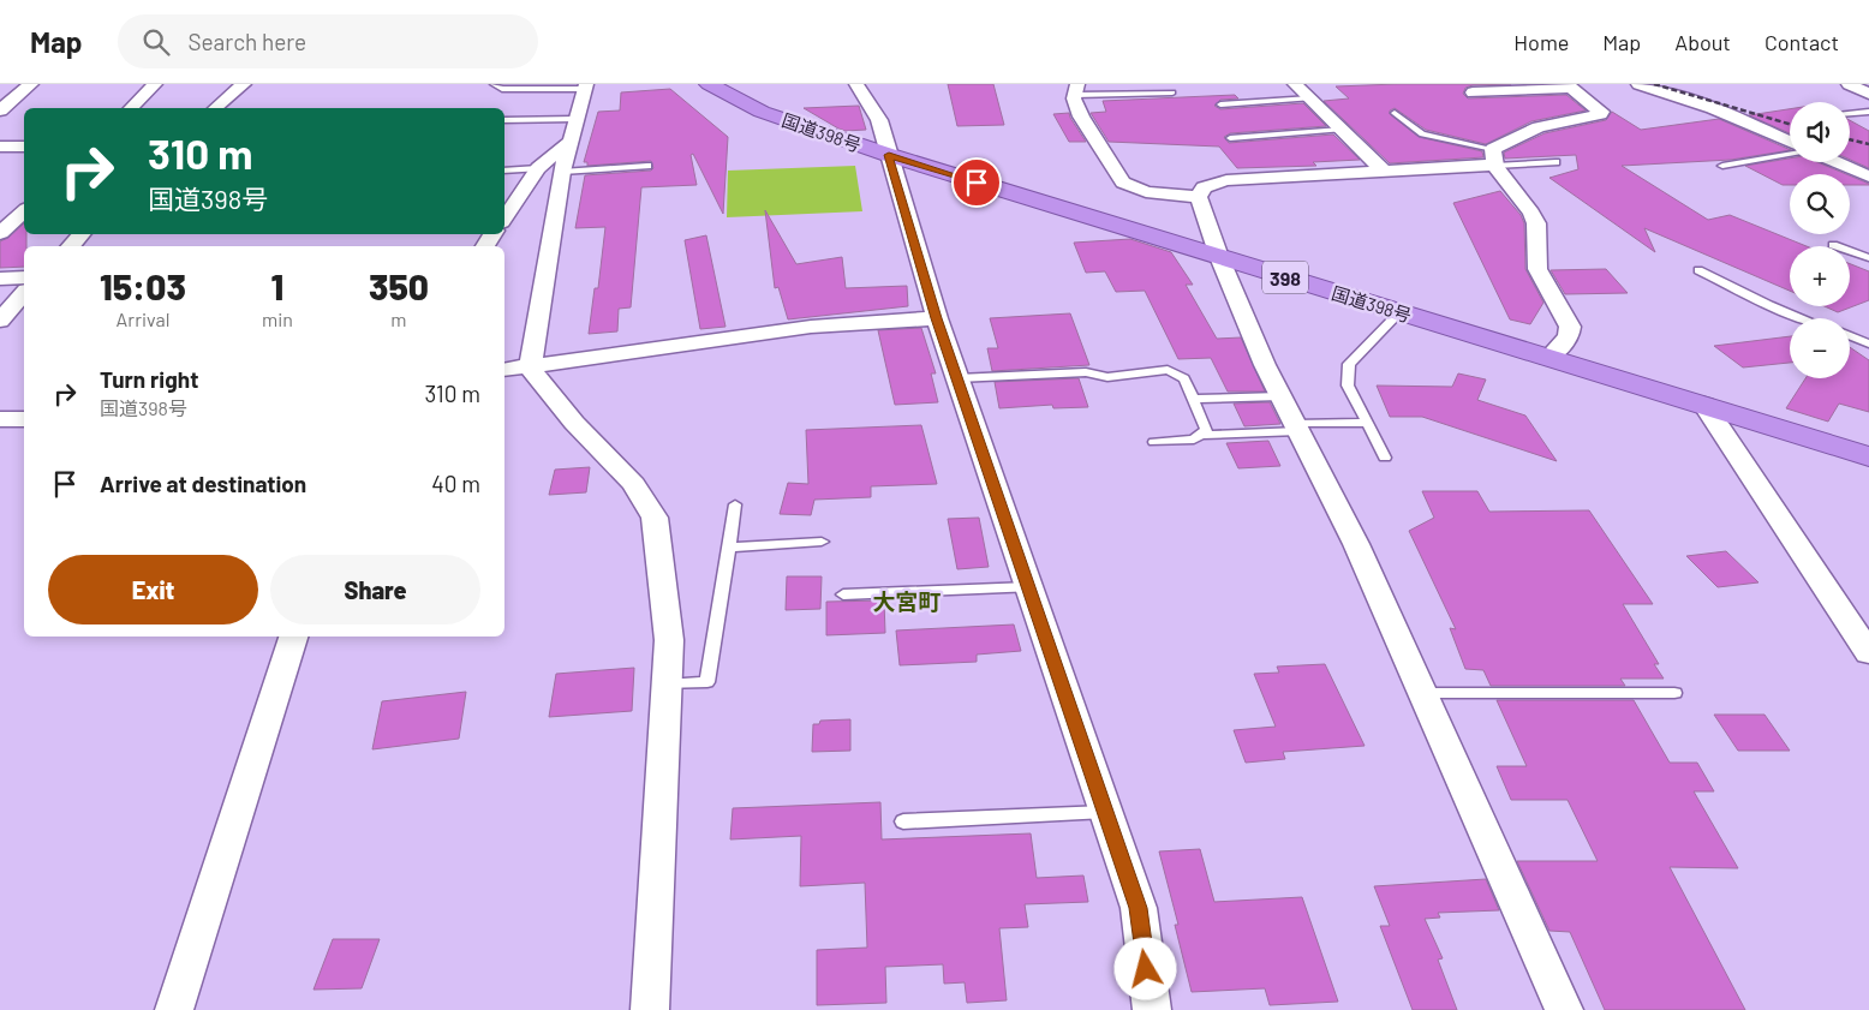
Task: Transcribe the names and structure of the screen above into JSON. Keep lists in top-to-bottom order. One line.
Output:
{"streets":{"highway":["国道398号","398"]},"districts":["大宮町"],"page":{"header":"Map","search":"Search here","nav":["Home","Map","About","Contact"],"map_buttons":["+","−"],"turn":["310 m","国道398号"],"eta":["15:03","Arrival","1","min","350","m"],"list":[{"name":"Turn right","note":"国道398号","value":"310 m"},{"name":"Arrive at destination","value":"40 m"}],"buttons":["Exit","Share"]}}
